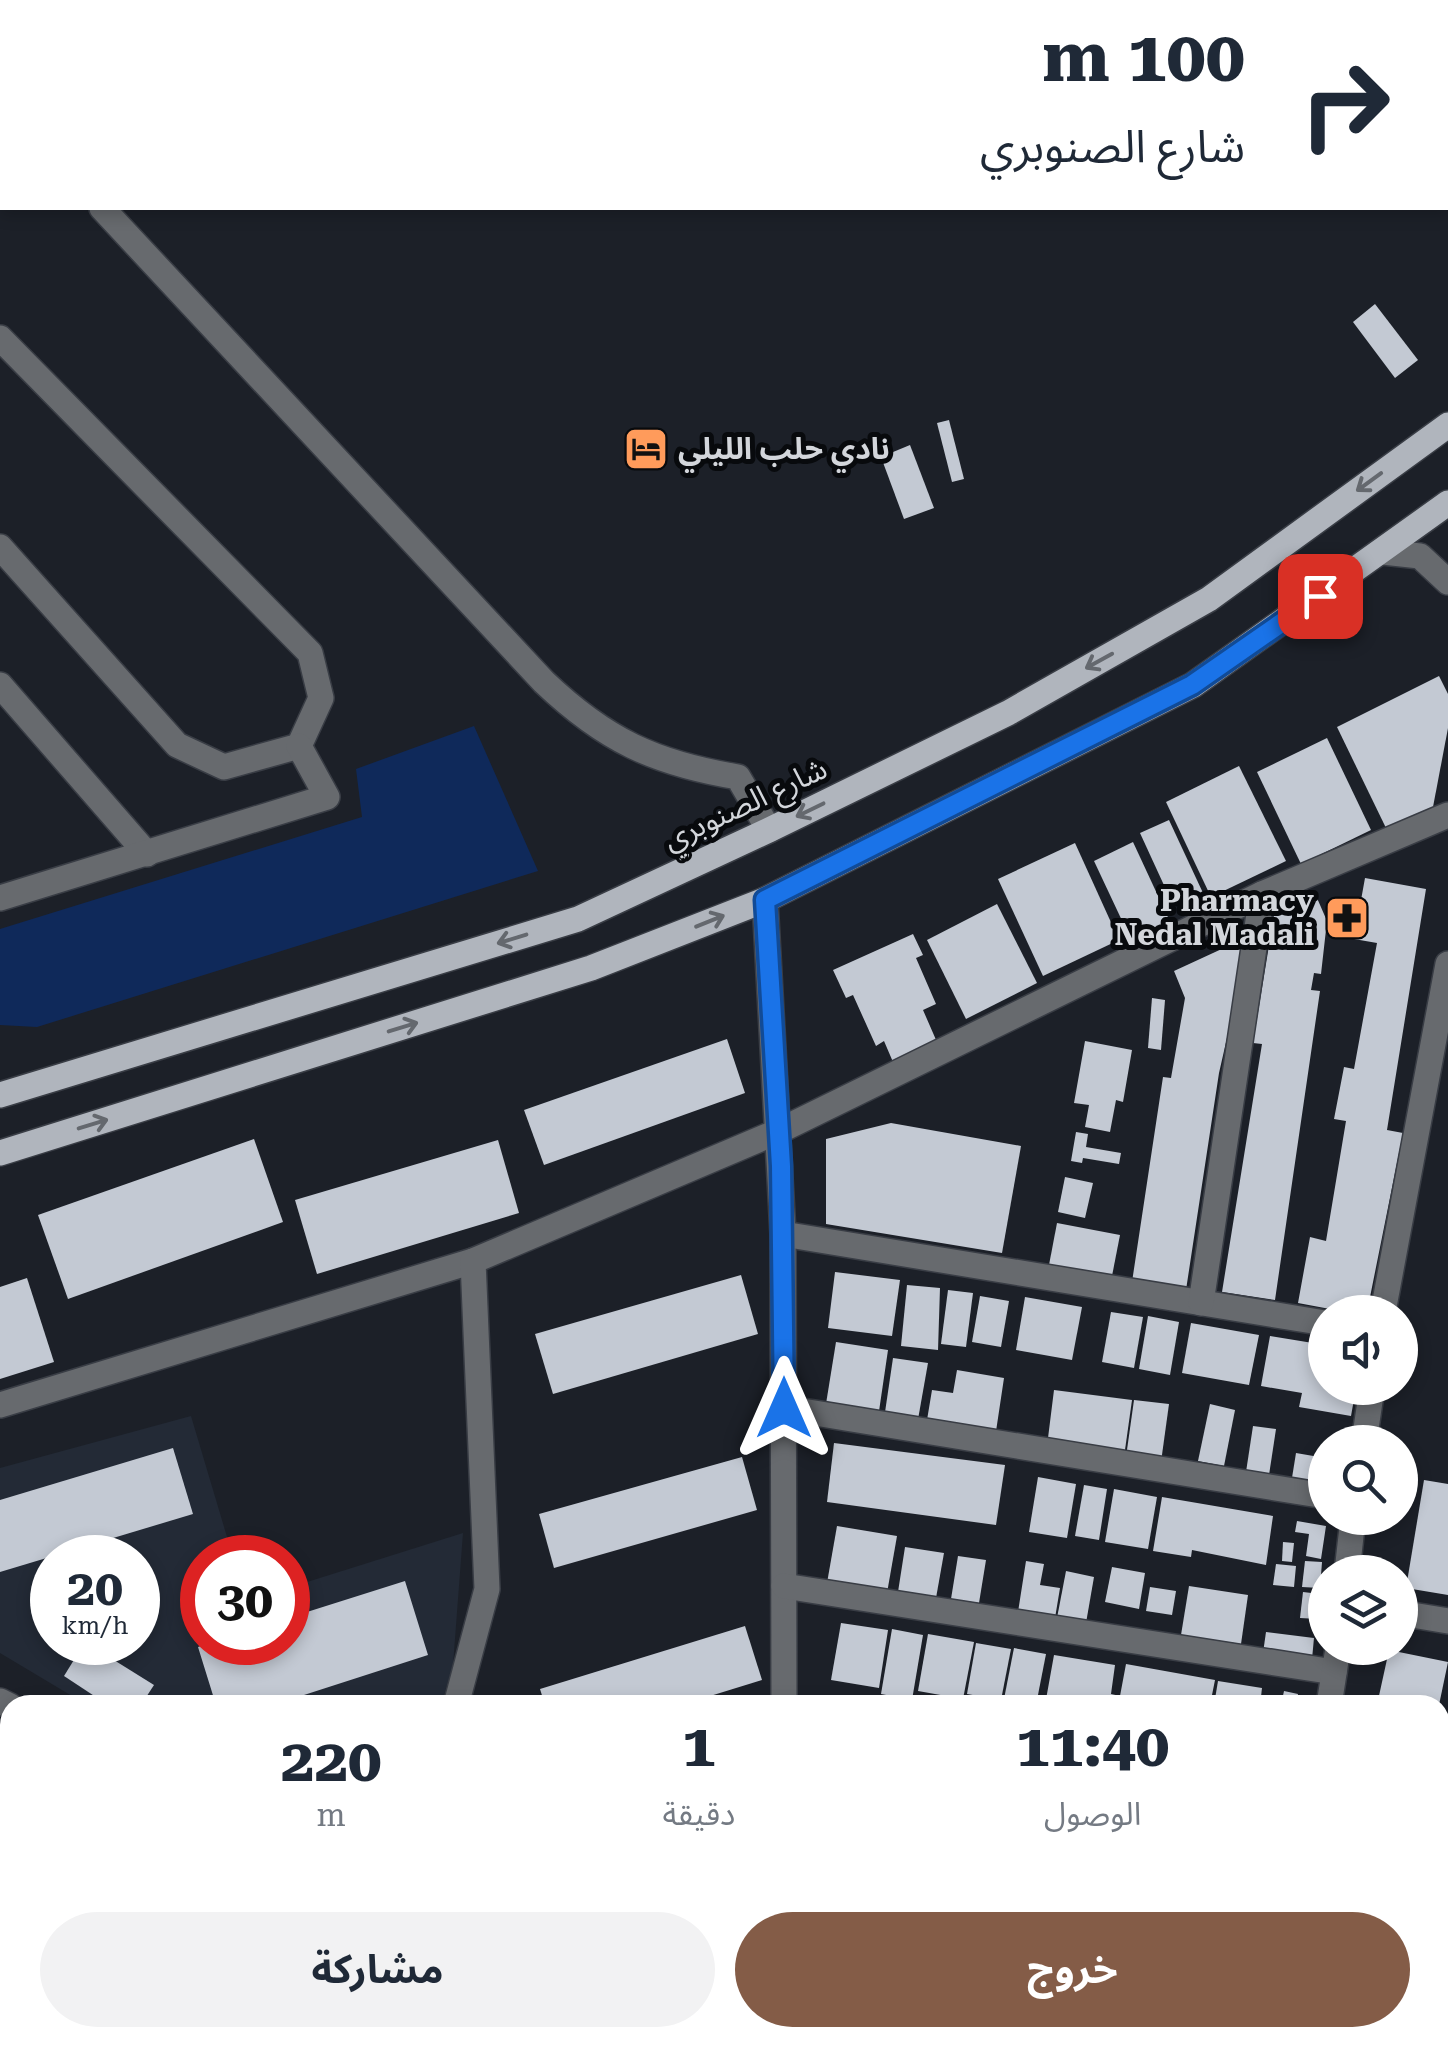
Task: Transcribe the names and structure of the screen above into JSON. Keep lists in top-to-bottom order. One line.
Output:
{"streets":{"main road":["شارع الصنوبري"]},"places":{"hotel":["نادي حلب الليلي"],"pharmacy":["Pharmacy Nedal Madali"]},"page":{"turn":["100 m","شارع الصنوبري"],"speed":"20 km/h","limit":"30","eta":["11:40","الوصول","1","دقيقة","220","m"],"buttons":["خروج","مشاركة"]}}
